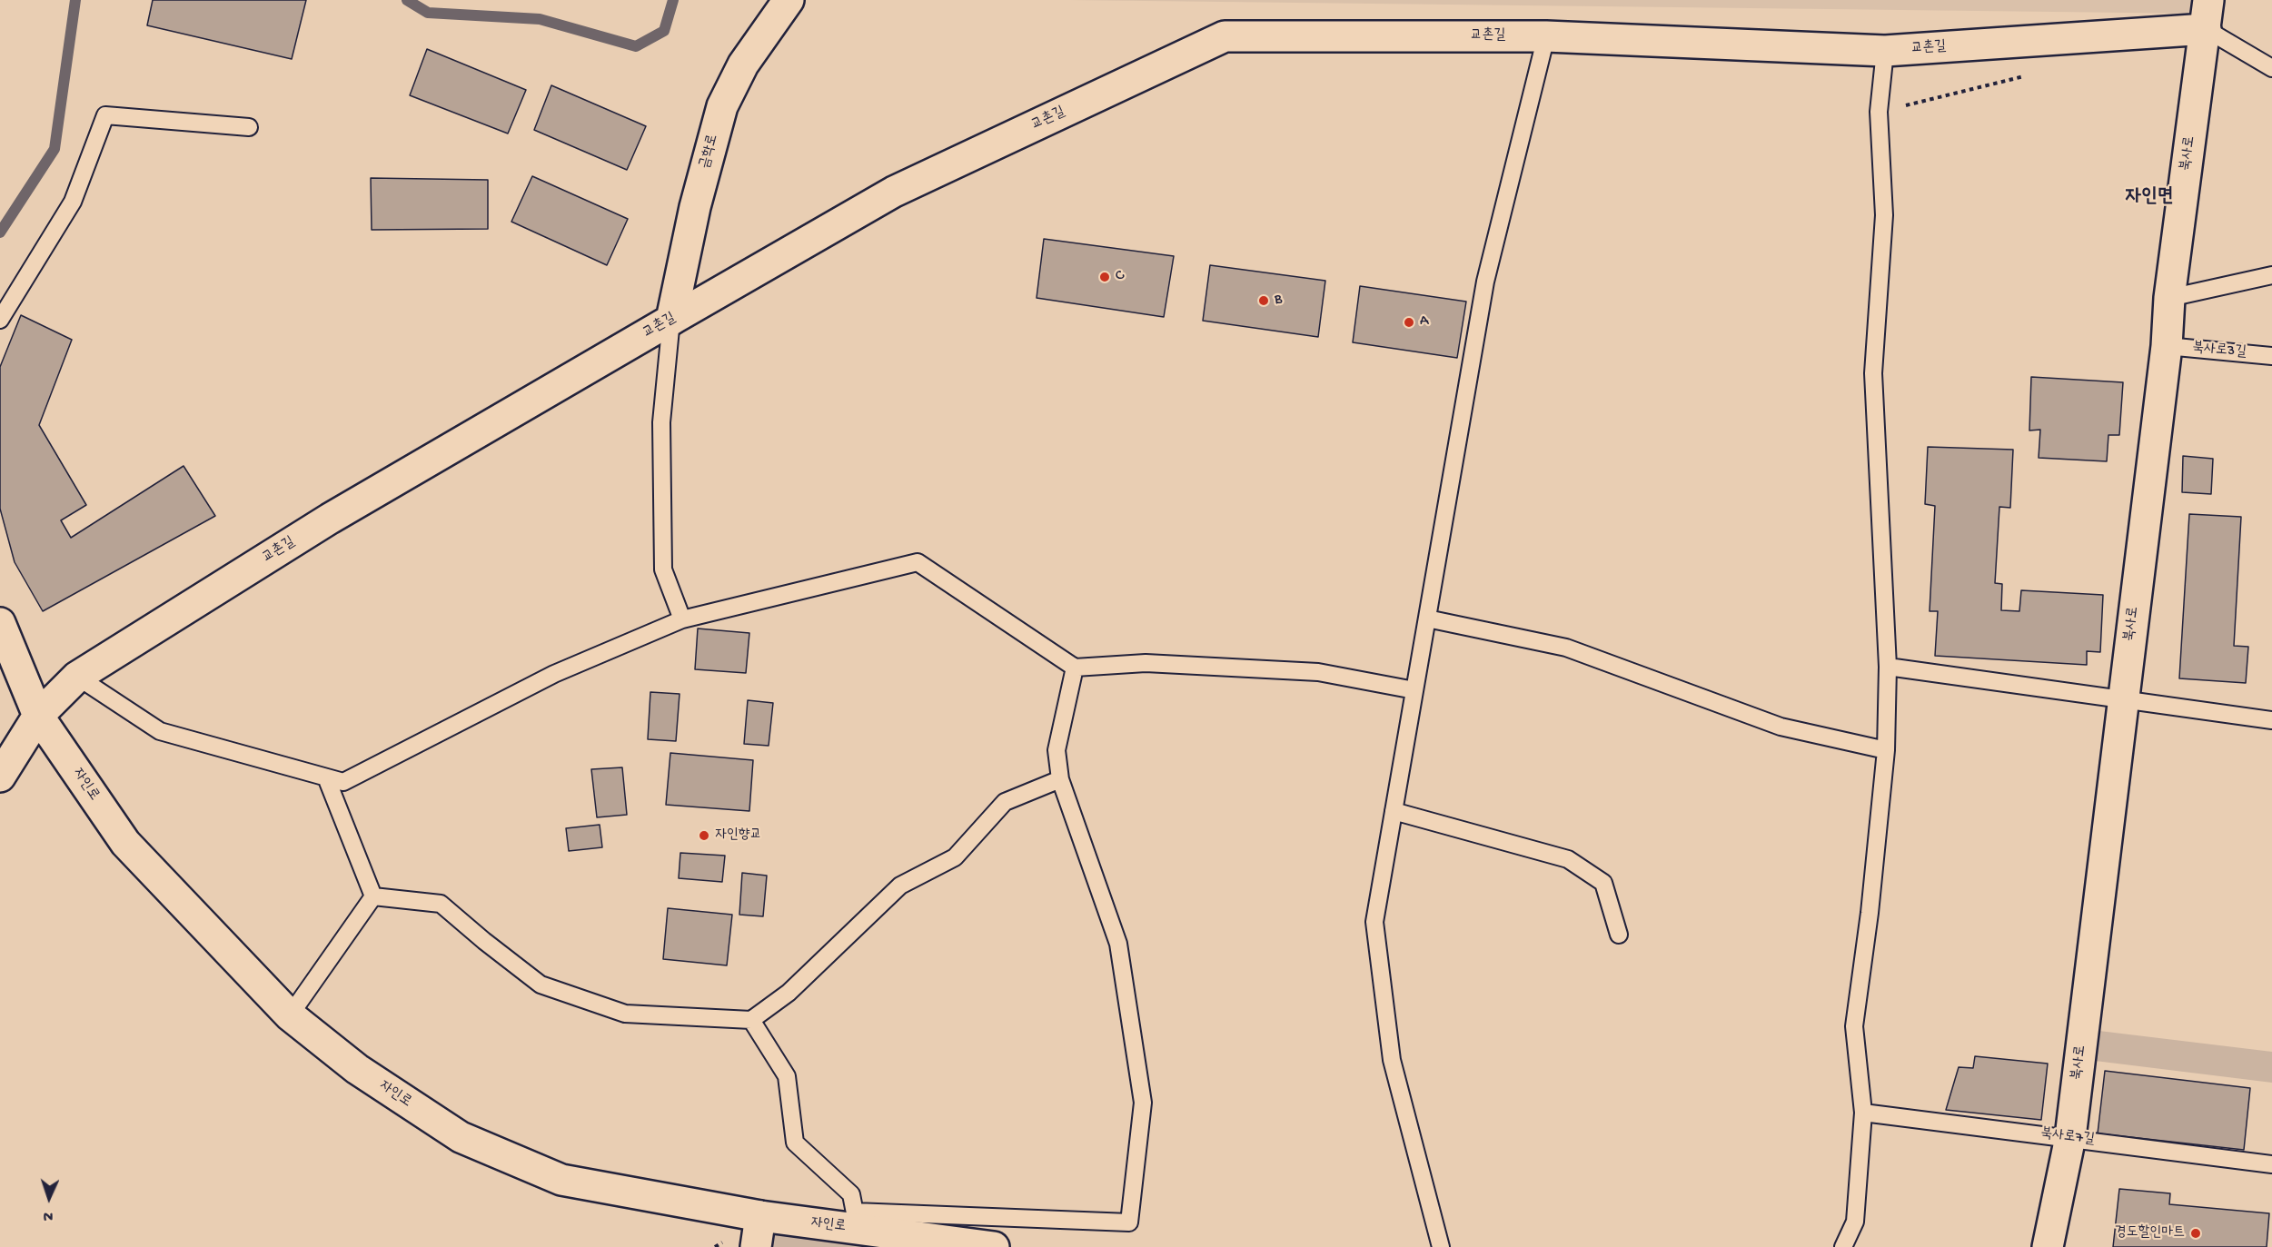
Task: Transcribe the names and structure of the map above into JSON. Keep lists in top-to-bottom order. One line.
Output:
{"streets":{"street":["교촌길","금학로","북사로","자인로"],"lane":["북사로3길","북사로7길"]},"crossings":[["교촌길","금학로"],["교촌길","북사로"],["교촌길","자인로"],["북사로","북사로3길"],["북사로","북사로7길"]],"districts":["자인면"],"places":["C","B","A","자인향교","경도할인마트"],"north":"bottom"}
